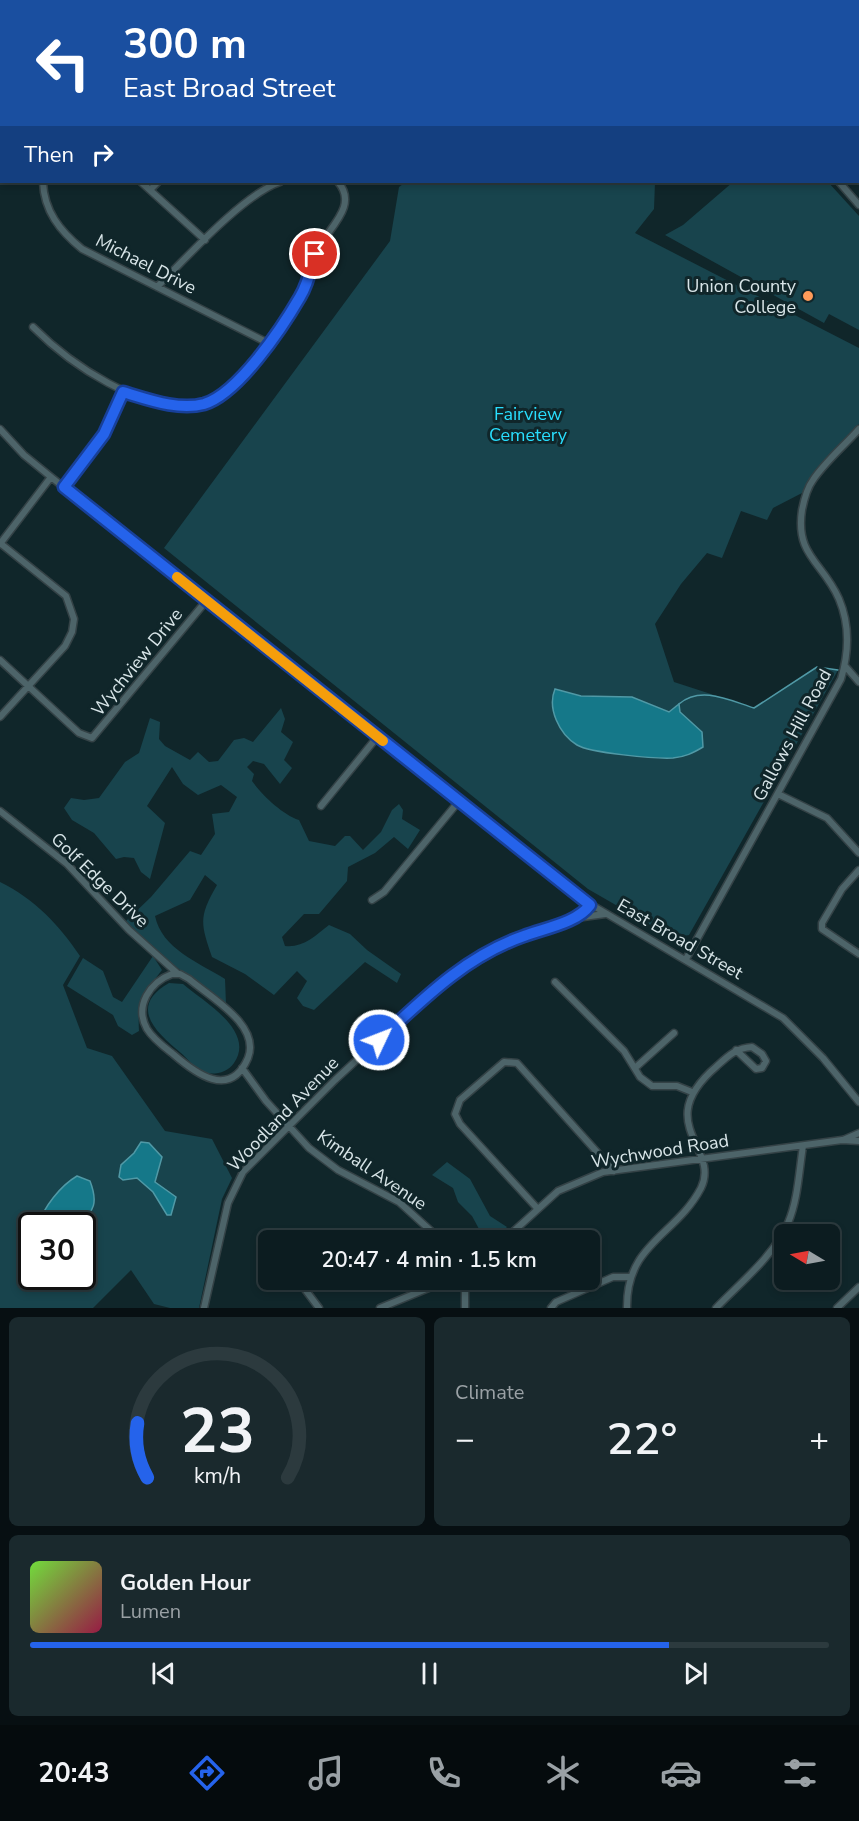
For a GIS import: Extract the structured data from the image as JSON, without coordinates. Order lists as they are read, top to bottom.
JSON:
{
  "streets": {
    "street": [
      "Michael Drive",
      "Wychview Drive",
      "Gallows Hill Road",
      "Golf Edge Drive",
      "East Broad Street",
      "Woodland Avenue",
      "Wychwood Road",
      "Kimball Avenue"
    ]
  },
  "crossings": [
    ["Wychview Drive", "East Broad Street"],
    ["Gallows Hill Road", "East Broad Street"],
    ["Golf Edge Drive", "Kimball Avenue"],
    ["East Broad Street", "Woodland Avenue"],
    ["Woodland Avenue", "Kimball Avenue"]
  ],
  "parks": ["Fairview Cemetery"],
  "places": ["Union County College"],
  "north": "left",
  "page": {
    "turn": ["300 m", "East Broad Street"],
    "then": "Then",
    "limit": "30",
    "trip": "20:47 · 4 min · 1.5 km",
    "tile": "Climate",
    "heat": ["−", "22°", "+"],
    "song": ["Golden Hour", "Lumen"],
    "tabs": "20:43",
    "gauge": ["23", "km/h"]
  }
}
